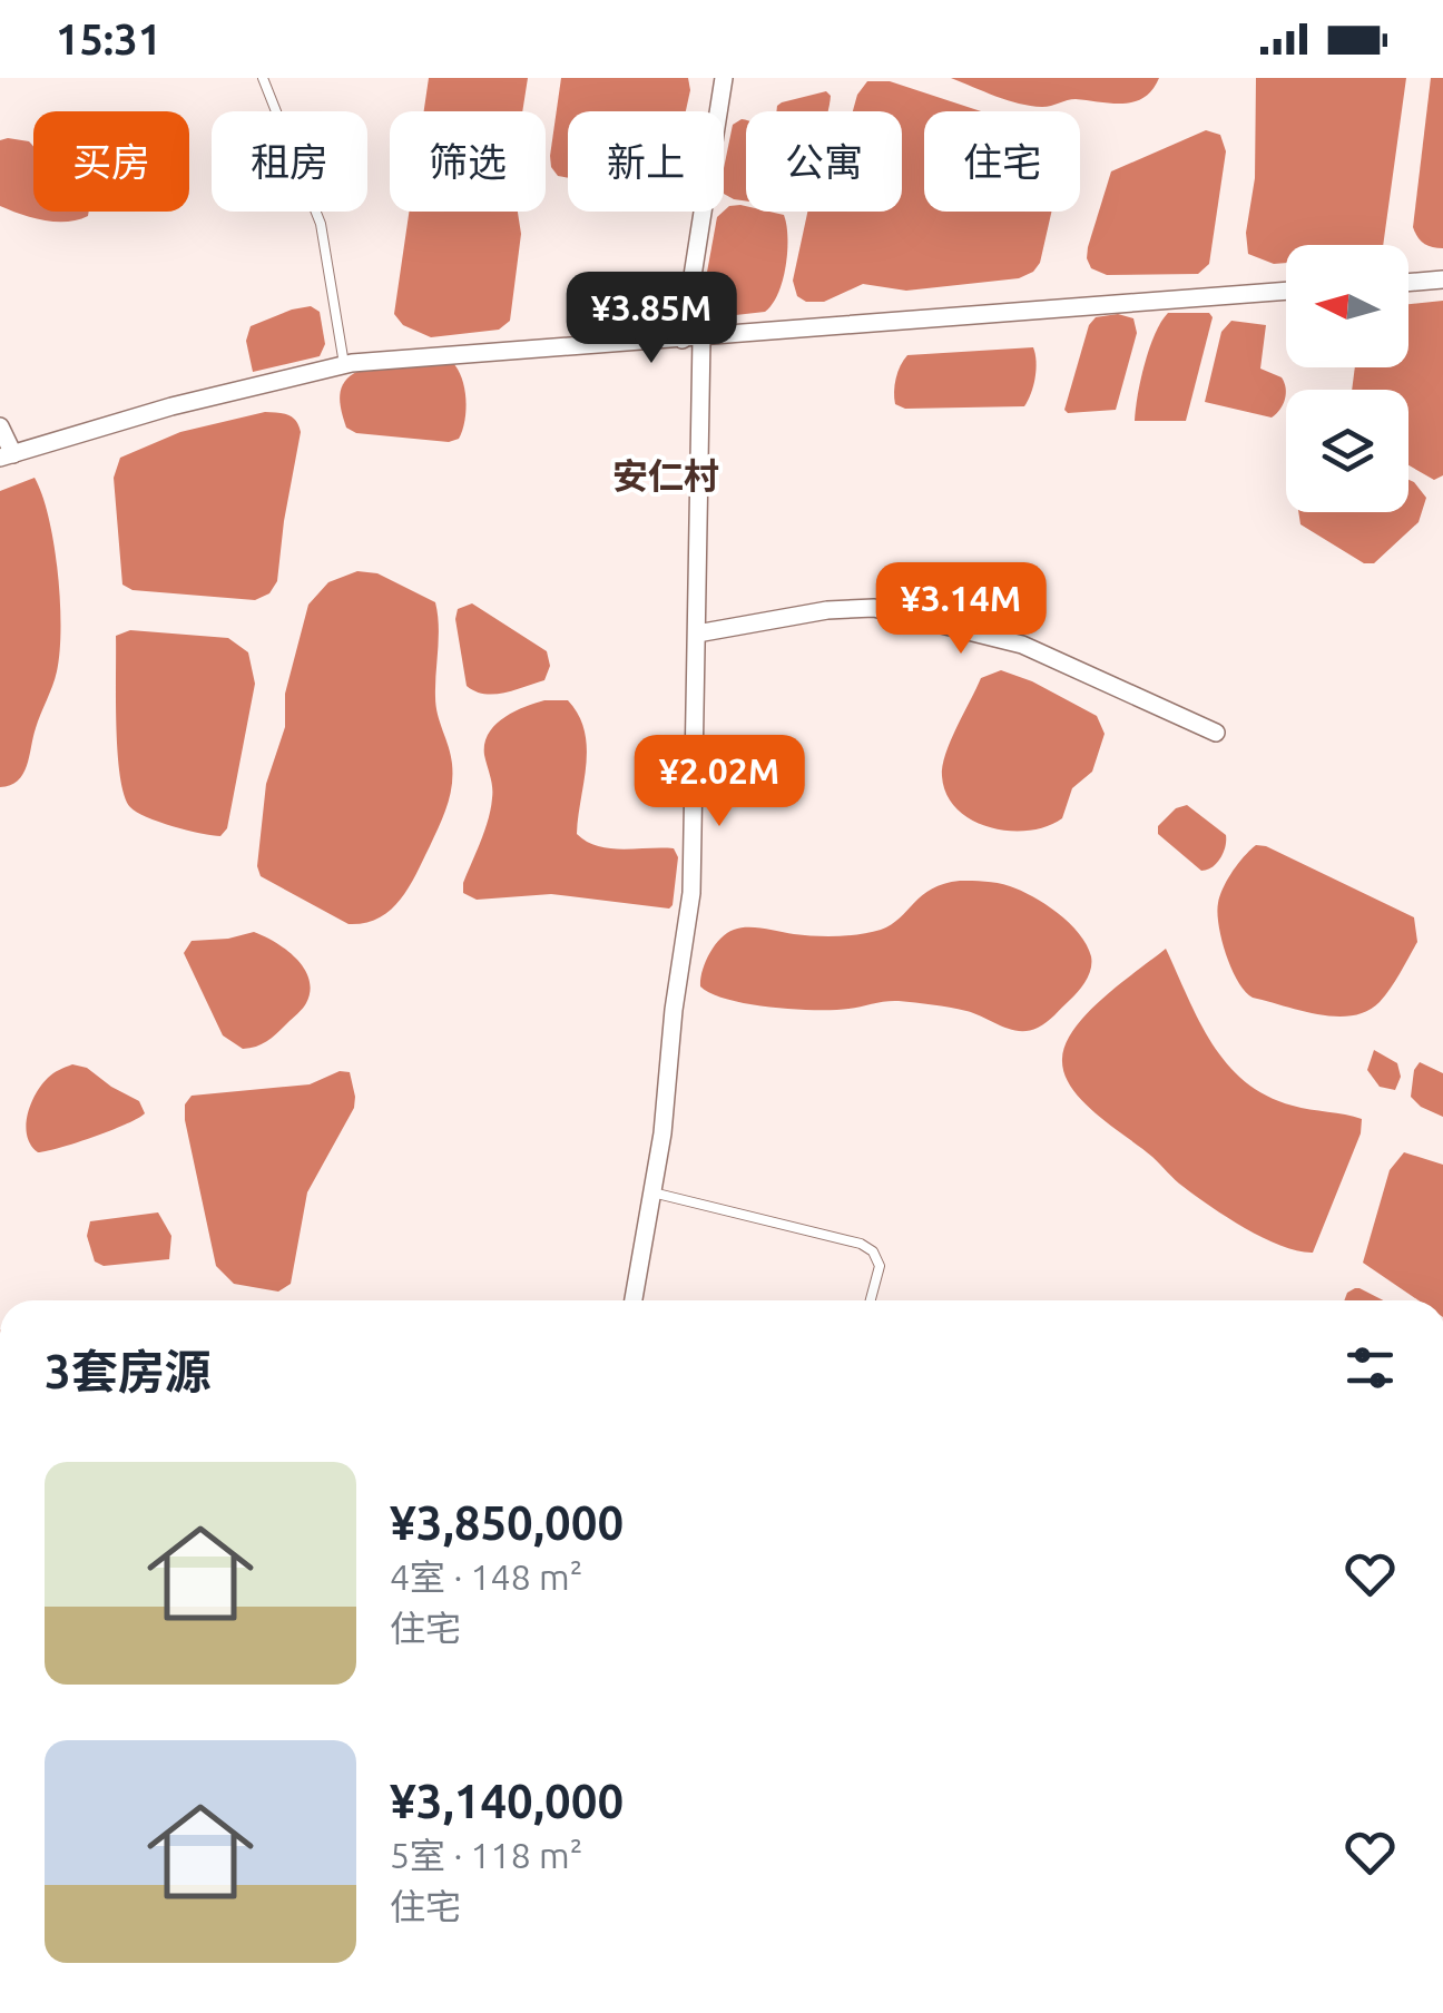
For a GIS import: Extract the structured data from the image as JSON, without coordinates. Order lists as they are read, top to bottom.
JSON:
{
  "districts": ["安仁村"],
  "north": "left",
  "page": {
    "status": "15:31",
    "chip": [
      "买房",
      "租房",
      "筛选",
      "新上",
      "公寓",
      "住宅"
    ],
    "price": ["¥3.85M", "¥3.14M", "¥2.02M"],
    "heading": "3套房源",
    "list": [
      {
        "name": "¥3,850,000",
        "note": "4室 · 148 m² · 住宅"
      },
      {
        "name": "¥3,140,000",
        "note": "5室 · 118 m² · 住宅"
      }
    ]
  }
}
